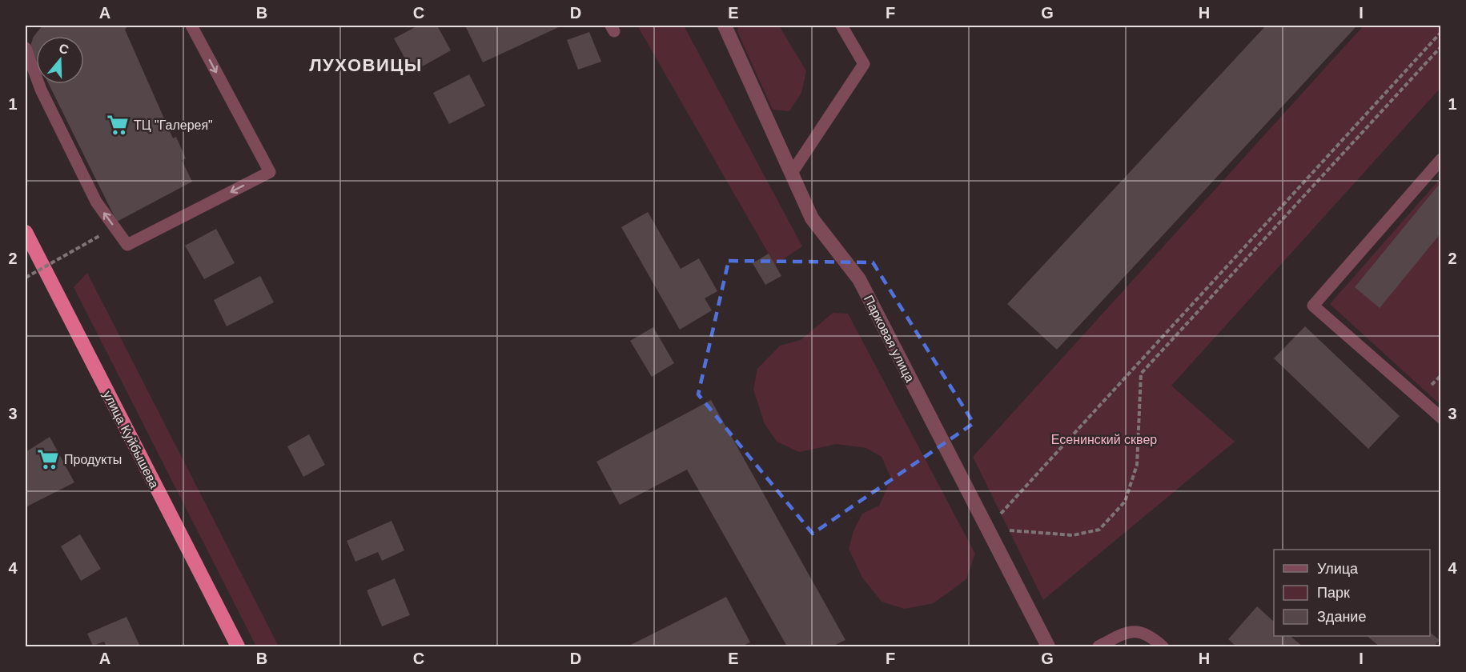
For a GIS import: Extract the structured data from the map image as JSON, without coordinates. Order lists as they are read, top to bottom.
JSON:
{
  "streets": {
    "highway": ["улица Куйбышева"],
    "street": ["Парковая улица"]
  },
  "districts": ["ЛУХОВИЦЫ"],
  "parks": ["Есенинский сквер"],
  "places": {
    "supermarket": ["ТЦ \"Галерея\"", "Продукты"]
  },
  "legend": ["Улица", "Парк", "Здание"],
  "north": "top",
  "grid": {
    "columns": [
      "A",
      "B",
      "C",
      "D",
      "E",
      "F",
      "G",
      "H",
      "I"
    ],
    "rows": [
      "1",
      "2",
      "3",
      "4"
    ]
  }
}
